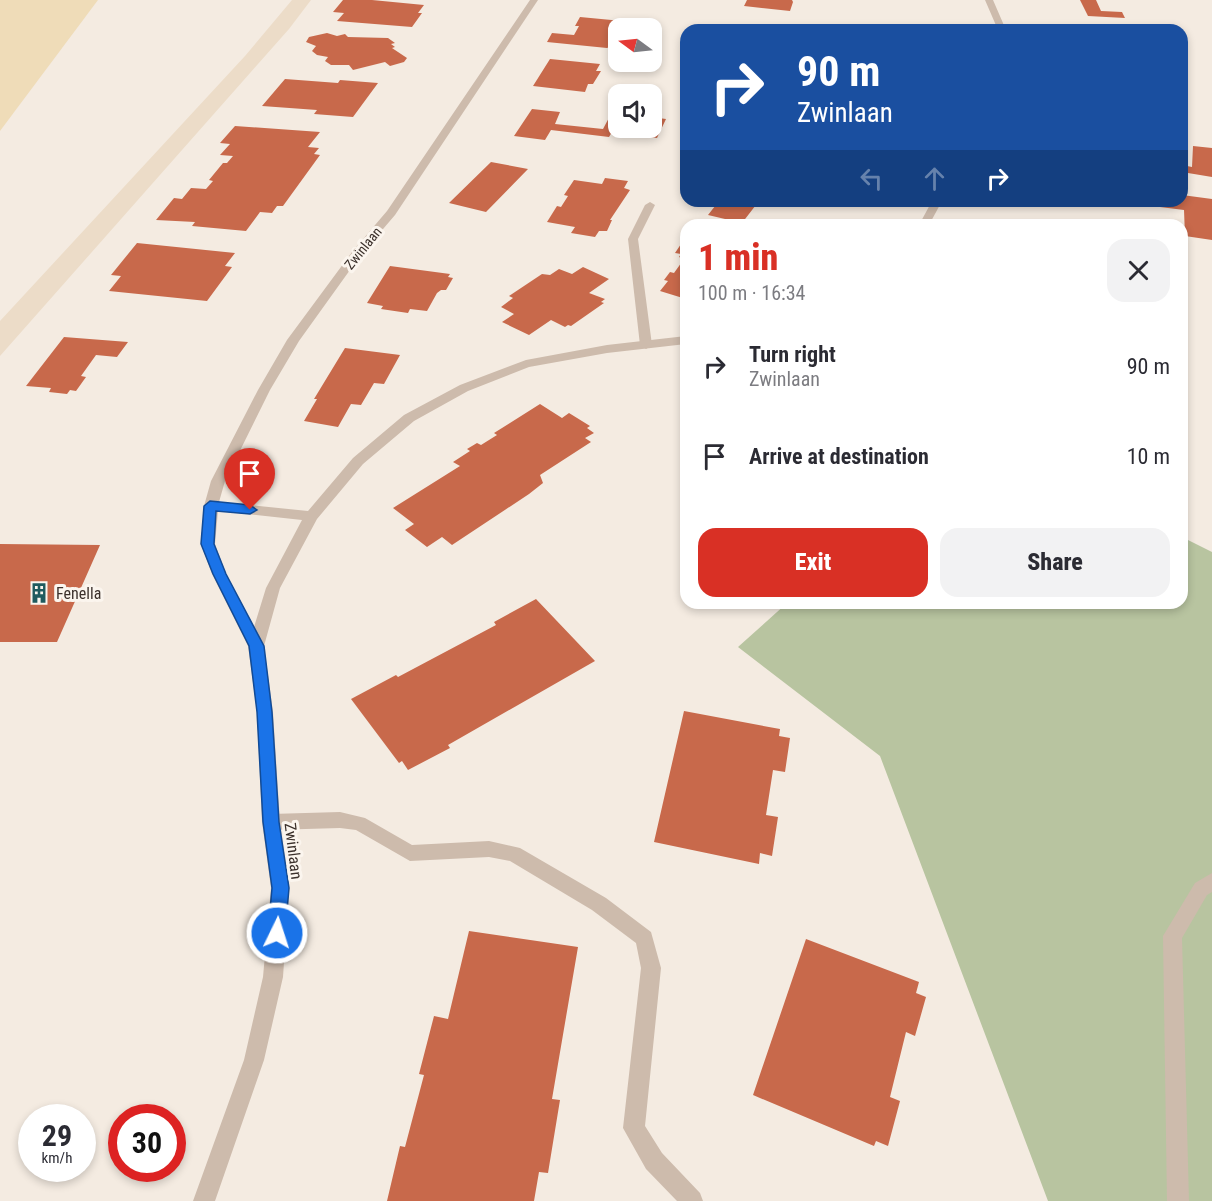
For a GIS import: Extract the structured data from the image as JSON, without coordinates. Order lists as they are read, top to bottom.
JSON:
{
  "streets": {
    "street": ["Zwinlaan"]
  },
  "places": {
    "building": ["Fenella"]
  },
  "north": "left",
  "page": {
    "turn": ["90 m", "Zwinlaan"],
    "heading": ["1 min", "100 m · 16:34"],
    "list": [
      {
        "name": "Turn right",
        "note": "Zwinlaan",
        "value": "90 m"
      },
      {
        "name": "Arrive at destination",
        "value": "10 m"
      }
    ],
    "buttons": ["Exit", "Share"],
    "speed": "29 km/h",
    "limit": "30"
  }
}
